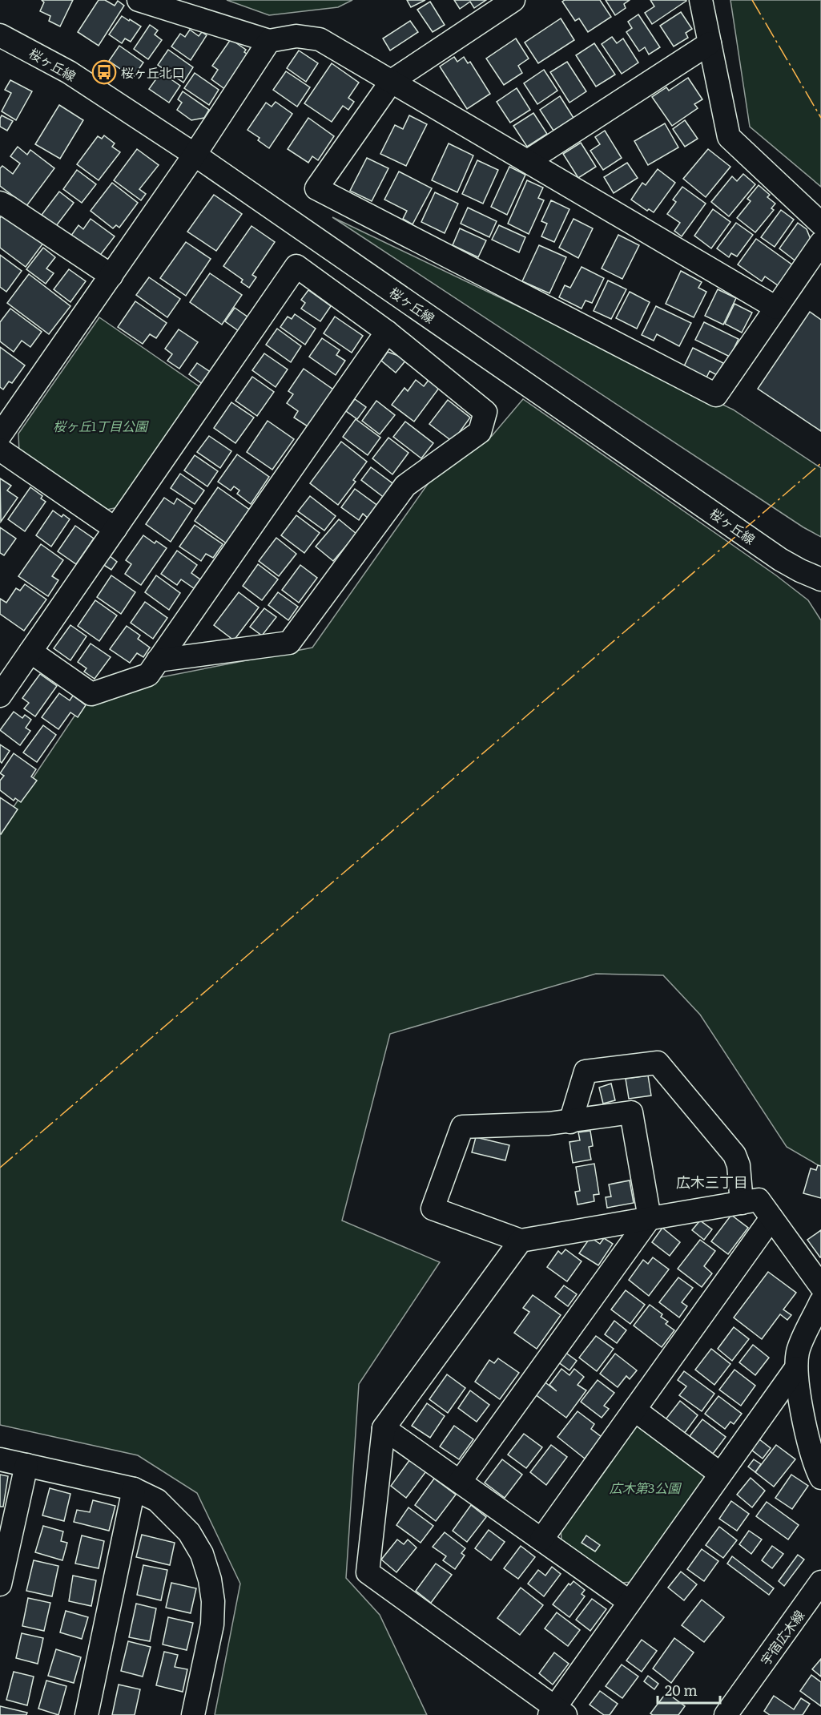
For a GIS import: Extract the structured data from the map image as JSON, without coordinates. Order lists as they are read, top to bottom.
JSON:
{
  "streets": {
    "street": ["桜ヶ丘線", "宇宿広木線"]
  },
  "districts": ["広木三丁目"],
  "parks": ["桜ヶ丘1丁目公園", "広木第3公園"],
  "places": {
    "bus stop": ["桜ヶ丘北口"]
  },
  "scale_bar": "20 m"
}
